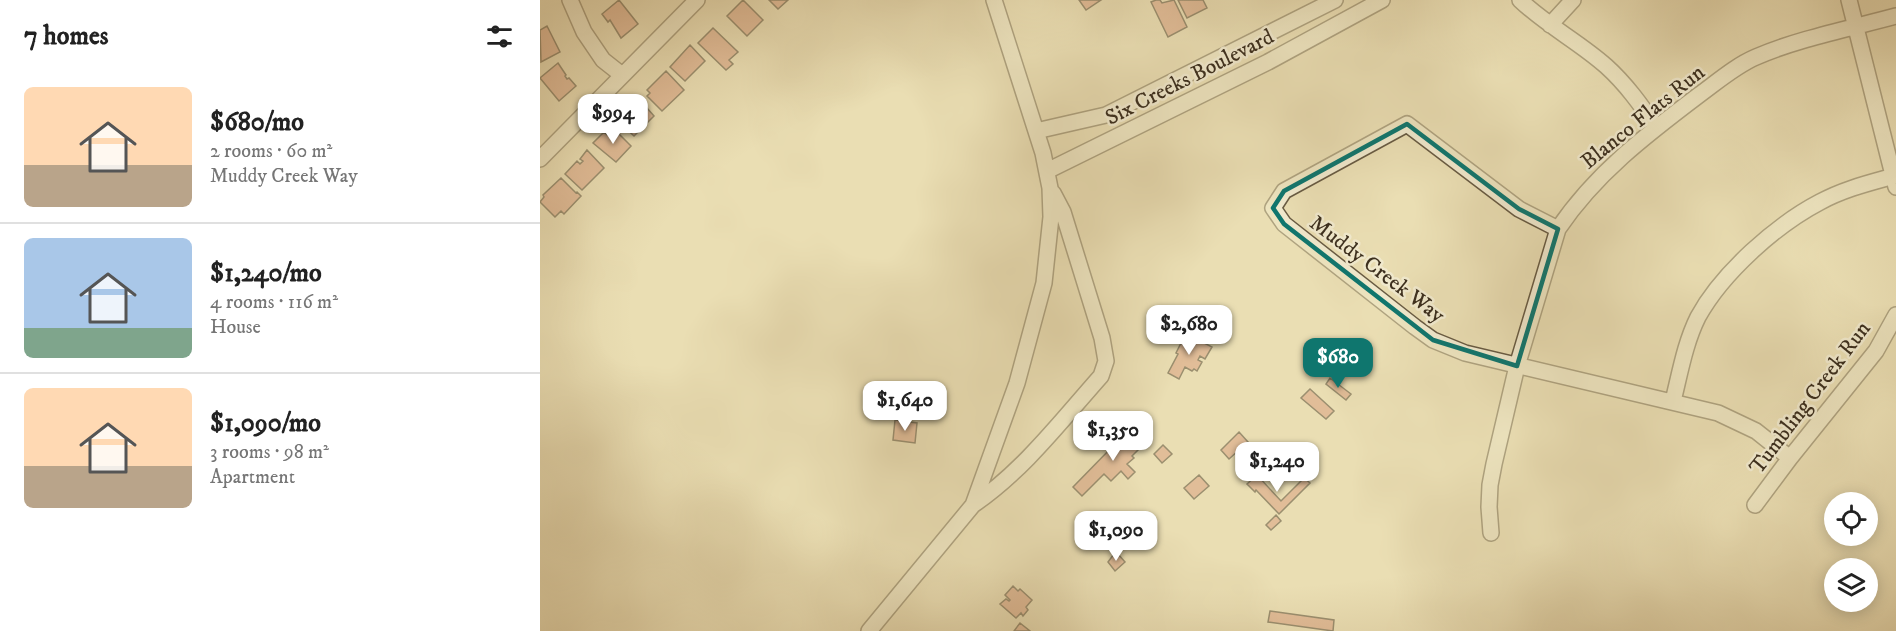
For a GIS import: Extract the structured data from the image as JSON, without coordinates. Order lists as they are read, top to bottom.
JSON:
{
  "streets": {
    "street": [
      "Six Creeks Boulevard",
      "Blanco Flats Run",
      "Muddy Creek Way",
      "Tumbling Creek Run"
    ]
  },
  "crossings": [
    ["Blanco Flats Run", "Muddy Creek Way"],
    ["Muddy Creek Way", "Tumbling Creek Run"]
  ],
  "page": {
    "heading": "7 homes",
    "list": [
      {
        "name": "$680/mo",
        "note": "2 rooms · 60 m² · Muddy Creek Way"
      },
      {
        "name": "$1,240/mo",
        "note": "4 rooms · 116 m² · House"
      },
      {
        "name": "$1,090/mo",
        "note": "3 rooms · 98 m² · Apartment"
      }
    ],
    "price": [
      "$994",
      "$2,680",
      "$680",
      "$1,640",
      "$1,350",
      "$1,240",
      "$1,090"
    ]
  }
}
